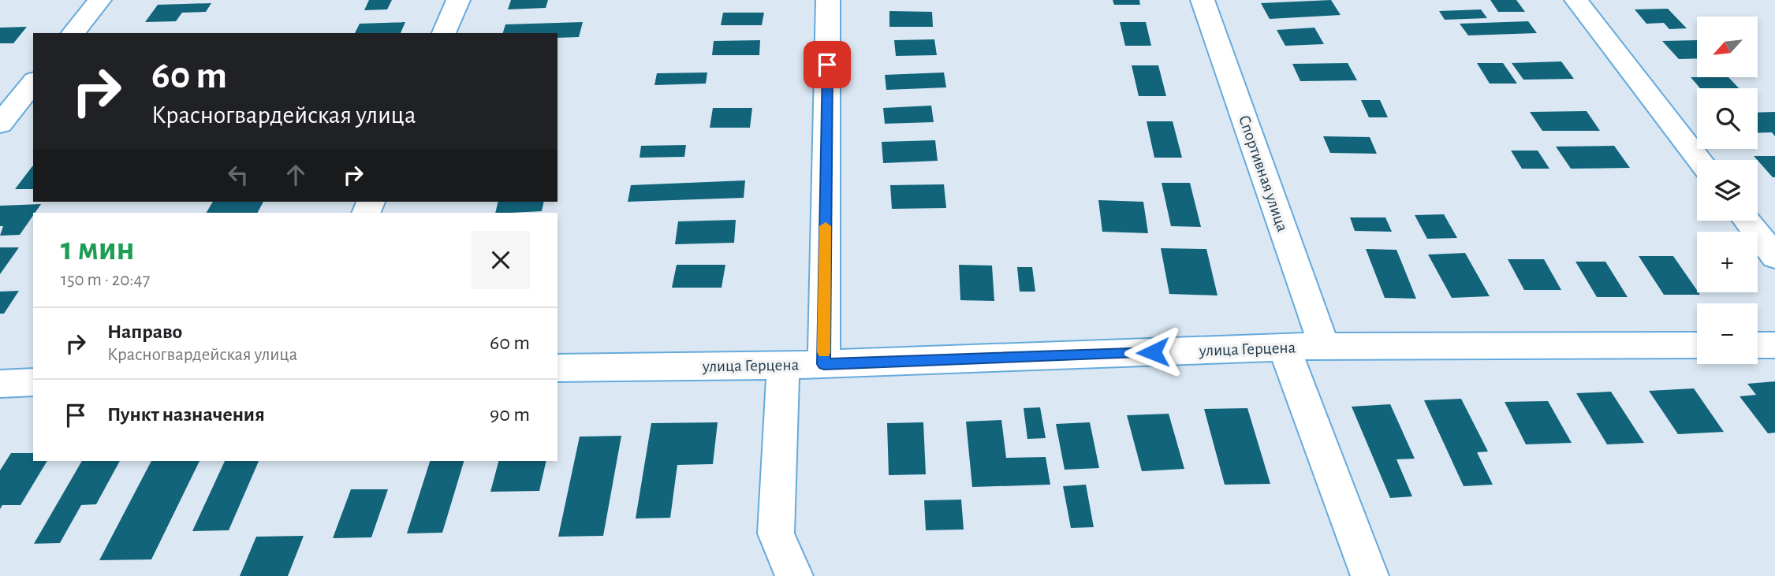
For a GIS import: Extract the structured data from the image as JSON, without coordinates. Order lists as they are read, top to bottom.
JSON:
{
  "streets": {
    "street": ["Спортивная улица", "улица Герцена"]
  },
  "crossings": [
    ["Спортивная улица", "улица Герцена"]
  ],
  "north": "bottom left",
  "page": {
    "map_buttons": ["+", "−"],
    "turn": ["60 m", "Красногвардейская улица"],
    "heading": ["1 мин", "150 m · 20:47"],
    "list": [
      {
        "name": "Направо",
        "note": "Красногвардейская улица",
        "value": "60 m"
      },
      {
        "name": "Пункт назначения",
        "value": "90 m"
      }
    ]
  }
}
